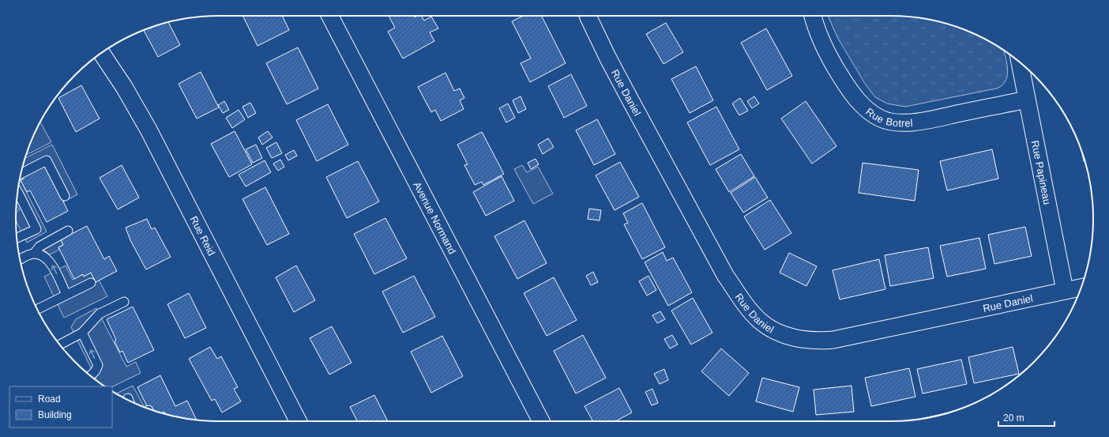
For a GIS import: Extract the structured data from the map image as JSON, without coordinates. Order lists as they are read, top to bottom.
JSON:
{
  "streets": {
    "street": [
      "Rue Daniel",
      "Rue Botrel",
      "Rue Papineau",
      "Avenue Normand",
      "Rue Reid"
    ]
  },
  "crossings": [
    ["Rue Daniel", "Rue Papineau"],
    ["Rue Botrel", "Rue Papineau"]
  ],
  "legend": ["Road", "Building"],
  "scale_bar": "20 m"
}
